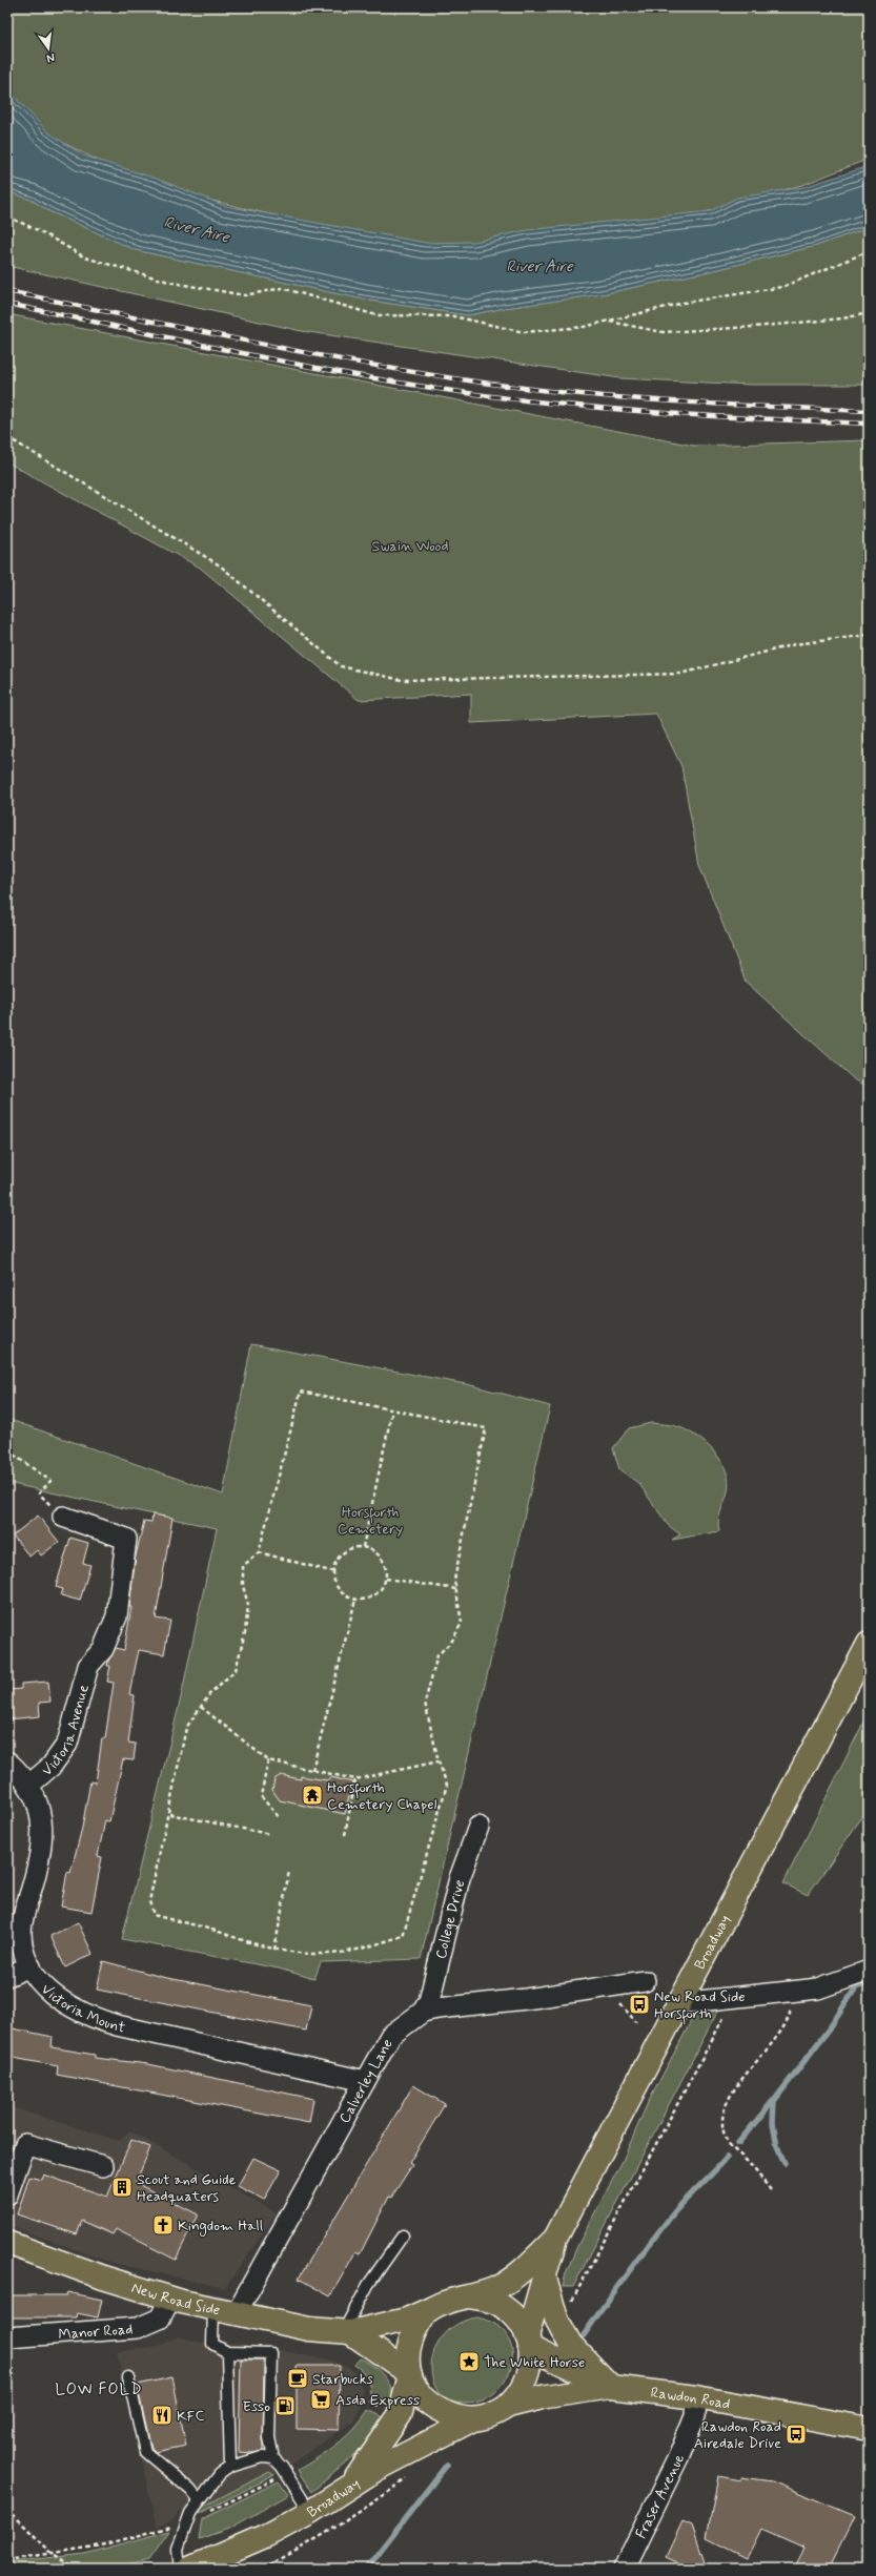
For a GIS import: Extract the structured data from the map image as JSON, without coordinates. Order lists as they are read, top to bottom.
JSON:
{
  "streets": {
    "main road": ["Broadway", "New Road Side", "Rawdon Road"],
    "street": [
      "Victoria Avenue",
      "College Drive",
      "Victoria Mount",
      "Calverley Lane",
      "Manor Road",
      "Fraser Avenue"
    ]
  },
  "crossings": [
    ["Victoria Avenue", "Victoria Mount"],
    ["College Drive", "Calverley Lane"],
    ["Broadway", "New Road Side"],
    ["Broadway", "Rawdon Road"],
    ["Victoria Mount", "Calverley Lane"],
    ["Calverley Lane", "New Road Side"],
    ["New Road Side", "Manor Road"],
    ["New Road Side", "Rawdon Road"],
    ["Rawdon Road", "Fraser Avenue"]
  ],
  "districts": ["LOW FOLD"],
  "water": ["River Aire"],
  "parks": ["Swain Wood", "Horsforth Cemetery"],
  "places": {
    "temple": ["Horsforth Cemetery Chapel"],
    "bus stop": ["New Road Side Horsforth", "Rawdon Road Airedale Drive"],
    "building": ["Scout and Guide Headquaters"],
    "church": ["Kingdom Hall"],
    "place": ["The White Horse"],
    "cafe": ["Starbucks"],
    "supermarket": ["Asda Express"],
    "fuel station": ["Esso"],
    "restaurant": ["KFC"]
  },
  "north": "bottom"
}
